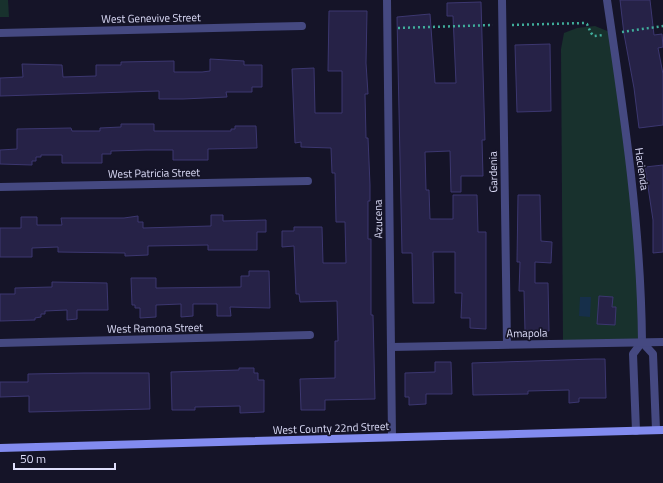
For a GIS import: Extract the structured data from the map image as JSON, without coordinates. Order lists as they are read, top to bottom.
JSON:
{
  "streets": {
    "street": [
      "West Genevive Street",
      "Hacienda",
      "Gardenia",
      "West Patricia Street",
      "Azucena",
      "West Ramona Street",
      "Amapola",
      "West County 22nd Street"
    ]
  },
  "crossings": [
    ["Hacienda", "Amapola"],
    ["Hacienda", "West County 22nd Street"],
    ["Gardenia", "Amapola"],
    ["Azucena", "Amapola"],
    ["Azucena", "West County 22nd Street"]
  ],
  "scale_bar": "50 m"
}
